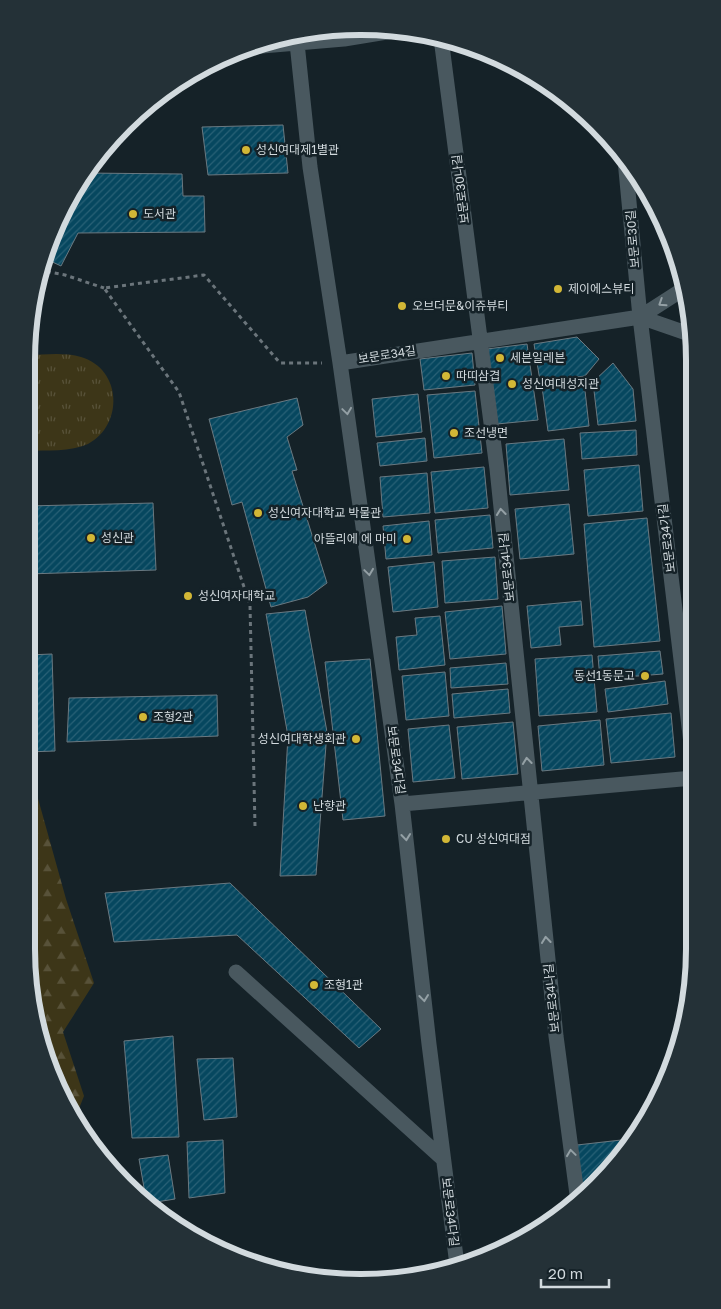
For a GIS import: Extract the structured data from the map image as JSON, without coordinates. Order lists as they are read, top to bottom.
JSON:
{
  "streets": {
    "street": [
      "보문로30나길",
      "보문로30길",
      "보문로34길",
      "보문로34가길",
      "보문로34나길",
      "보문로34다길"
    ]
  },
  "crossings": [
    ["보문로30나길", "보문로34길"],
    ["보문로30나길", "보문로34나길"],
    ["보문로30길", "보문로34길"],
    ["보문로30길", "보문로34가길"],
    ["보문로34길", "보문로34가길"],
    ["보문로34길", "보문로34나길"],
    ["보문로34길", "보문로34다길"]
  ],
  "one_way": ["보문로34나길", "보문로34다길"],
  "places": [
    "성신여대제1별관",
    "도서관",
    "제이에스뷰티",
    "오브더문&이쥬뷰티",
    "세븐일레븐",
    "따띠삼겹",
    "성신여대성지관",
    "조선냉면",
    "성신여자대학교 박물관",
    "성신관",
    "아뜰리에 에 마미",
    "성신여자대학교",
    "동선1동문고",
    "조형2관",
    "성신여대학생회관",
    "난향관",
    "CU 성신여대점",
    "조형1관"
  ],
  "scale_bar": "20 m"
}
